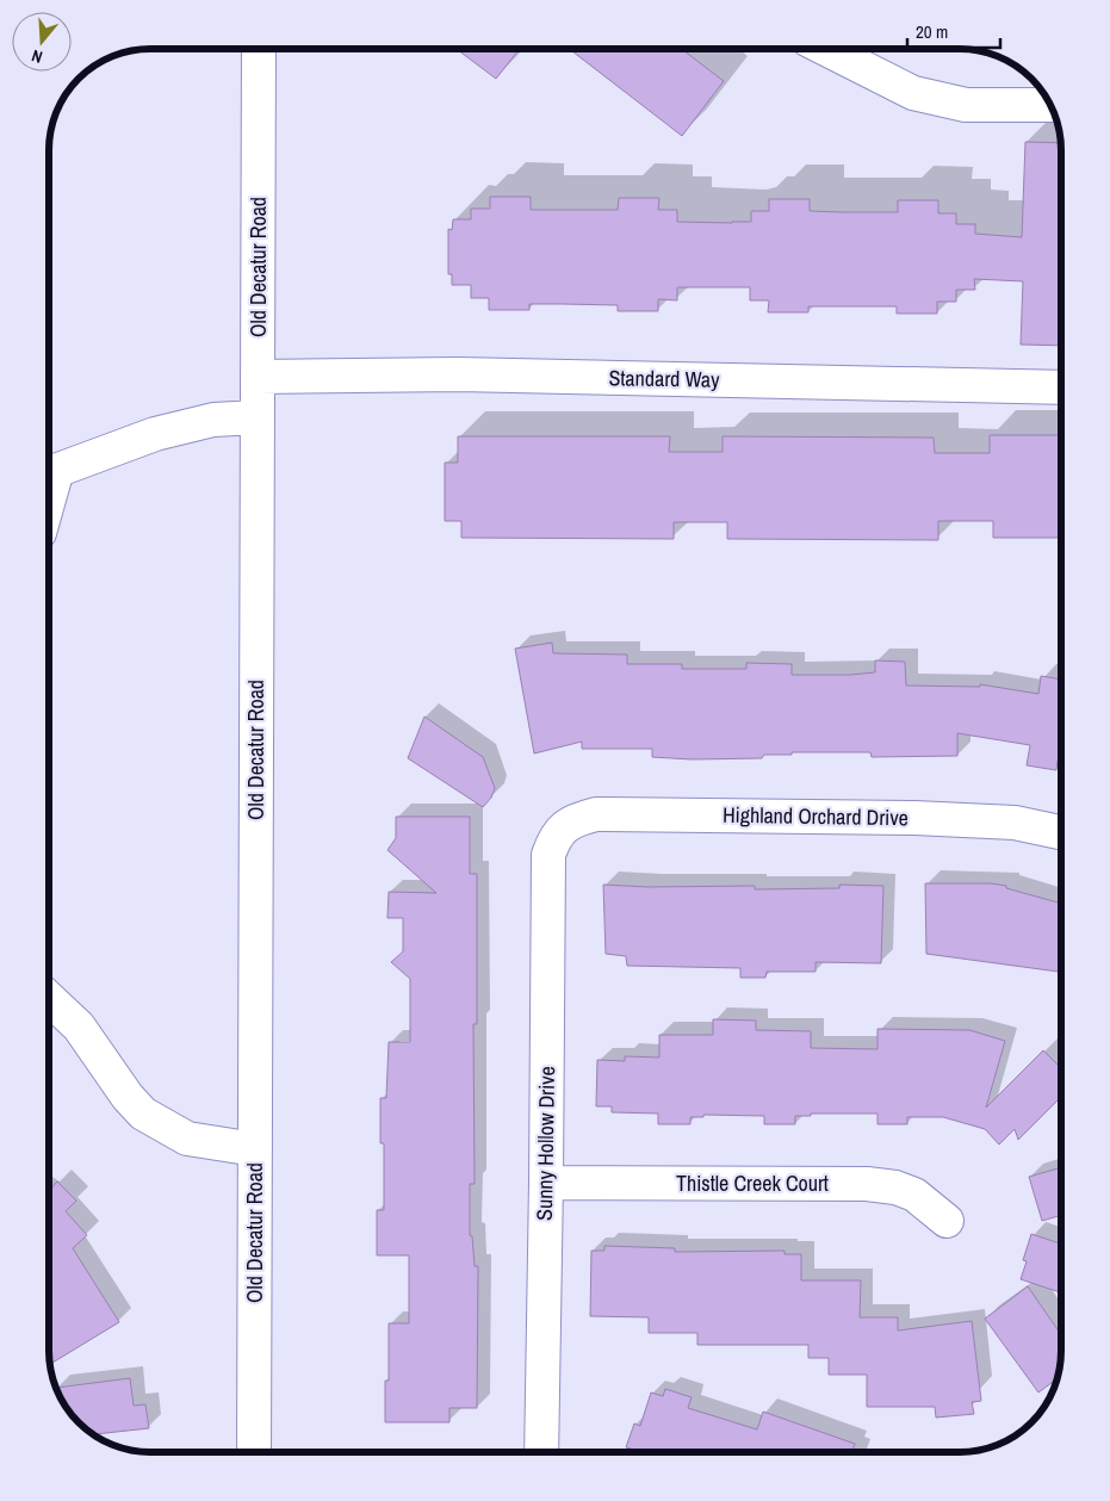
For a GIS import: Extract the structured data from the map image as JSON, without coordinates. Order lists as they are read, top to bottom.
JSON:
{
  "streets": {
    "street": [
      "Old Decatur Road",
      "Standard Way",
      "Highland Orchard Drive",
      "Sunny Hollow Drive",
      "Thistle Creek Court"
    ]
  },
  "crossings": [
    ["Old Decatur Road", "Standard Way"],
    ["Highland Orchard Drive", "Sunny Hollow Drive"],
    ["Sunny Hollow Drive", "Thistle Creek Court"]
  ],
  "scale_bar": "20 m",
  "north": "bottom"
}
